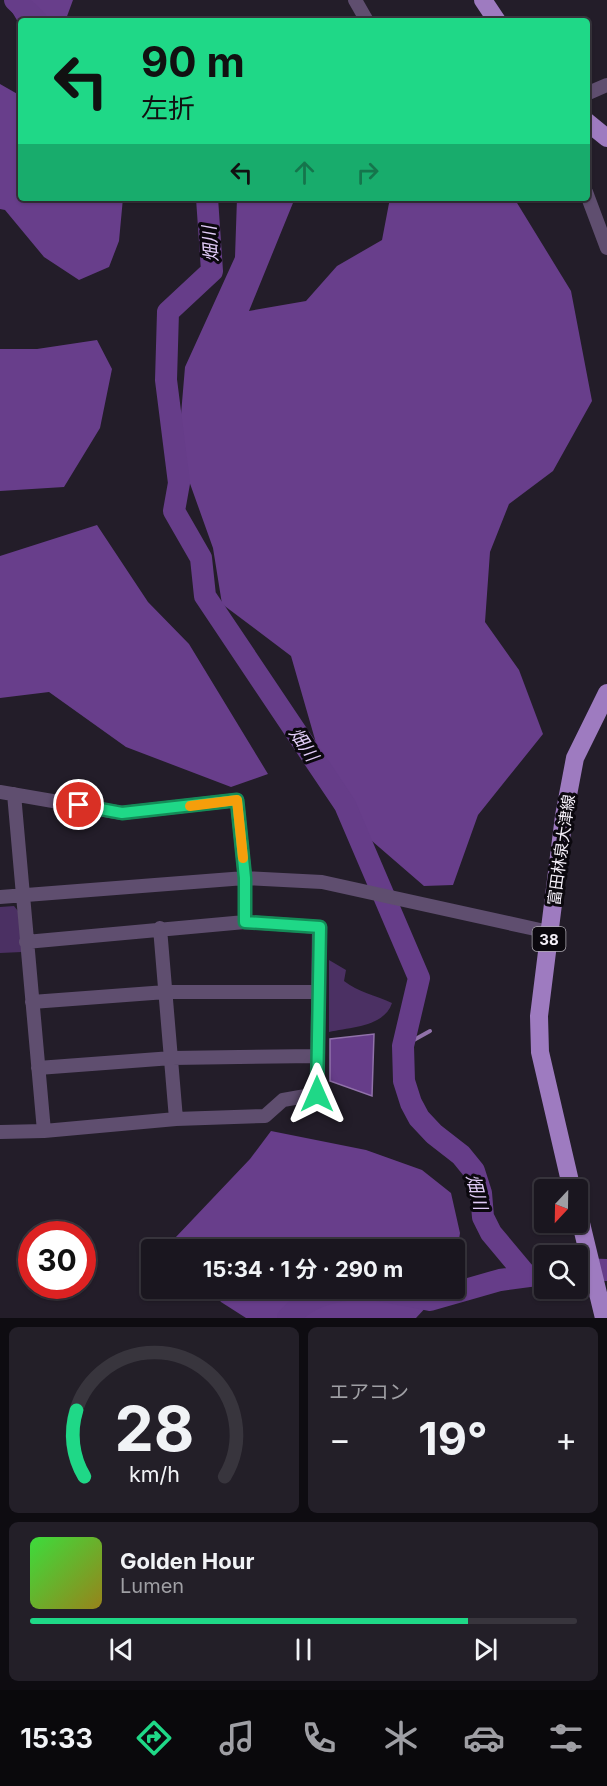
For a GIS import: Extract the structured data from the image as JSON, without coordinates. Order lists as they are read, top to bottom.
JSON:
{
  "streets": {
    "main road": ["富田林泉大津線", "38"]
  },
  "water": ["畑川"],
  "north": "bottom",
  "page": {
    "turn": ["90 m", "左折"],
    "limit": "30",
    "trip": "15:34 · 1 分 · 290 m",
    "tile": "エアコン",
    "heat": ["−", "19°", "+"],
    "song": ["Golden Hour", "Lumen"],
    "tabs": "15:33",
    "gauge": ["28", "km/h"]
  }
}
